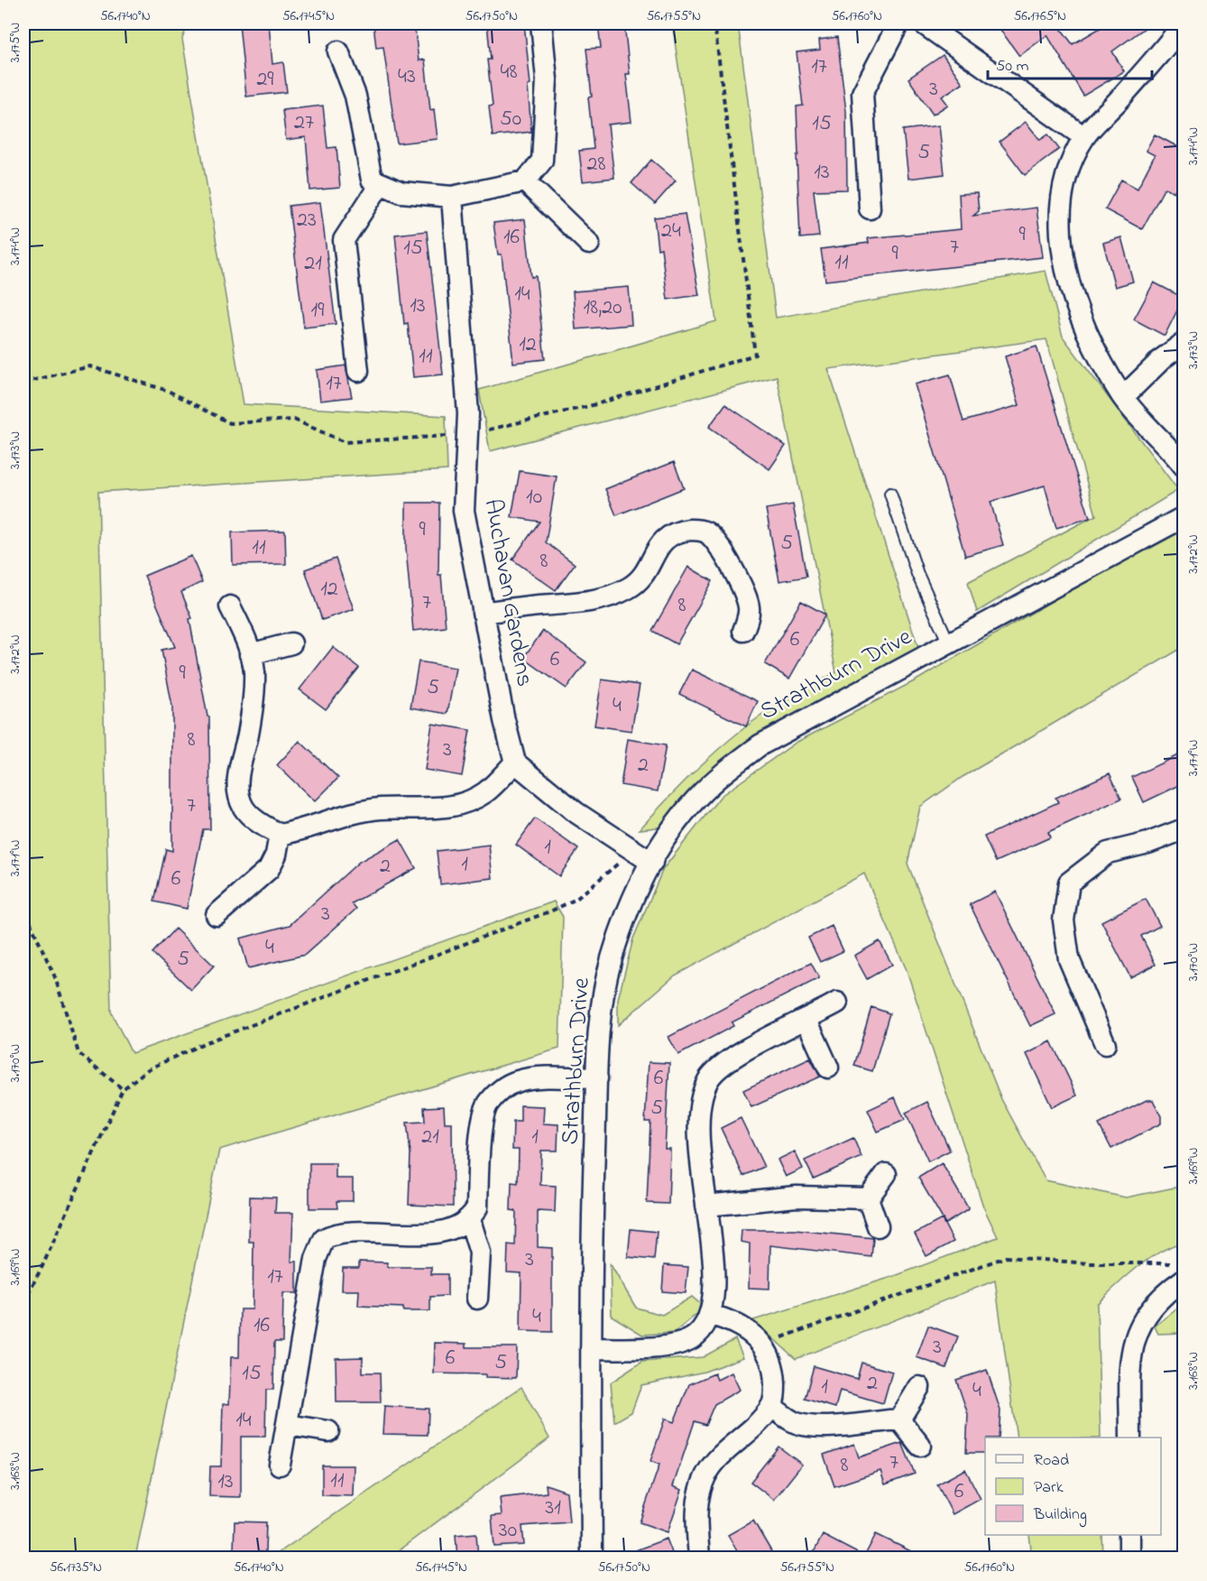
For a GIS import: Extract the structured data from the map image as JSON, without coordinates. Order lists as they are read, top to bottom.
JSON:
{
  "streets": {
    "street": ["Auchavan Gardens", "Strathburn Drive"]
  },
  "house_numbers": [
    "17",
    "48",
    "43",
    "29",
    "3",
    "50",
    "27",
    "15",
    "5",
    "28",
    "13",
    "23",
    "24",
    "9",
    "16",
    "7",
    "15",
    "9",
    "11",
    "21",
    "14",
    "13",
    "18,20",
    "19",
    "12",
    "11",
    "17",
    "10",
    "9",
    "5",
    "11",
    "8",
    "12",
    "7",
    "8",
    "6",
    "6",
    "9",
    "5",
    "4",
    "8",
    "3",
    "2",
    "7",
    "1",
    "1",
    "2",
    "6",
    "3",
    "4",
    "5",
    "6",
    "5",
    "21",
    "1",
    "3",
    "17",
    "4",
    "16",
    "3",
    "6",
    "5",
    "15",
    "2",
    "1",
    "4",
    "14",
    "7",
    "8",
    "11",
    "13",
    "6",
    "31",
    "30"
  ],
  "legend": ["Road", "Park", "Building"],
  "scale_bar": "50 m",
  "coordinates": [
    "56.1740°N",
    "56.1745°N",
    "56.1750°N",
    "56.1755°N",
    "56.1760°N",
    "56.1765°N",
    "3.175°W",
    "3.174°W",
    "3.173°W",
    "3.172°W",
    "3.171°W",
    "3.170°W",
    "3.169°W",
    "3.168°W",
    "56.1735°N"
  ]
}
